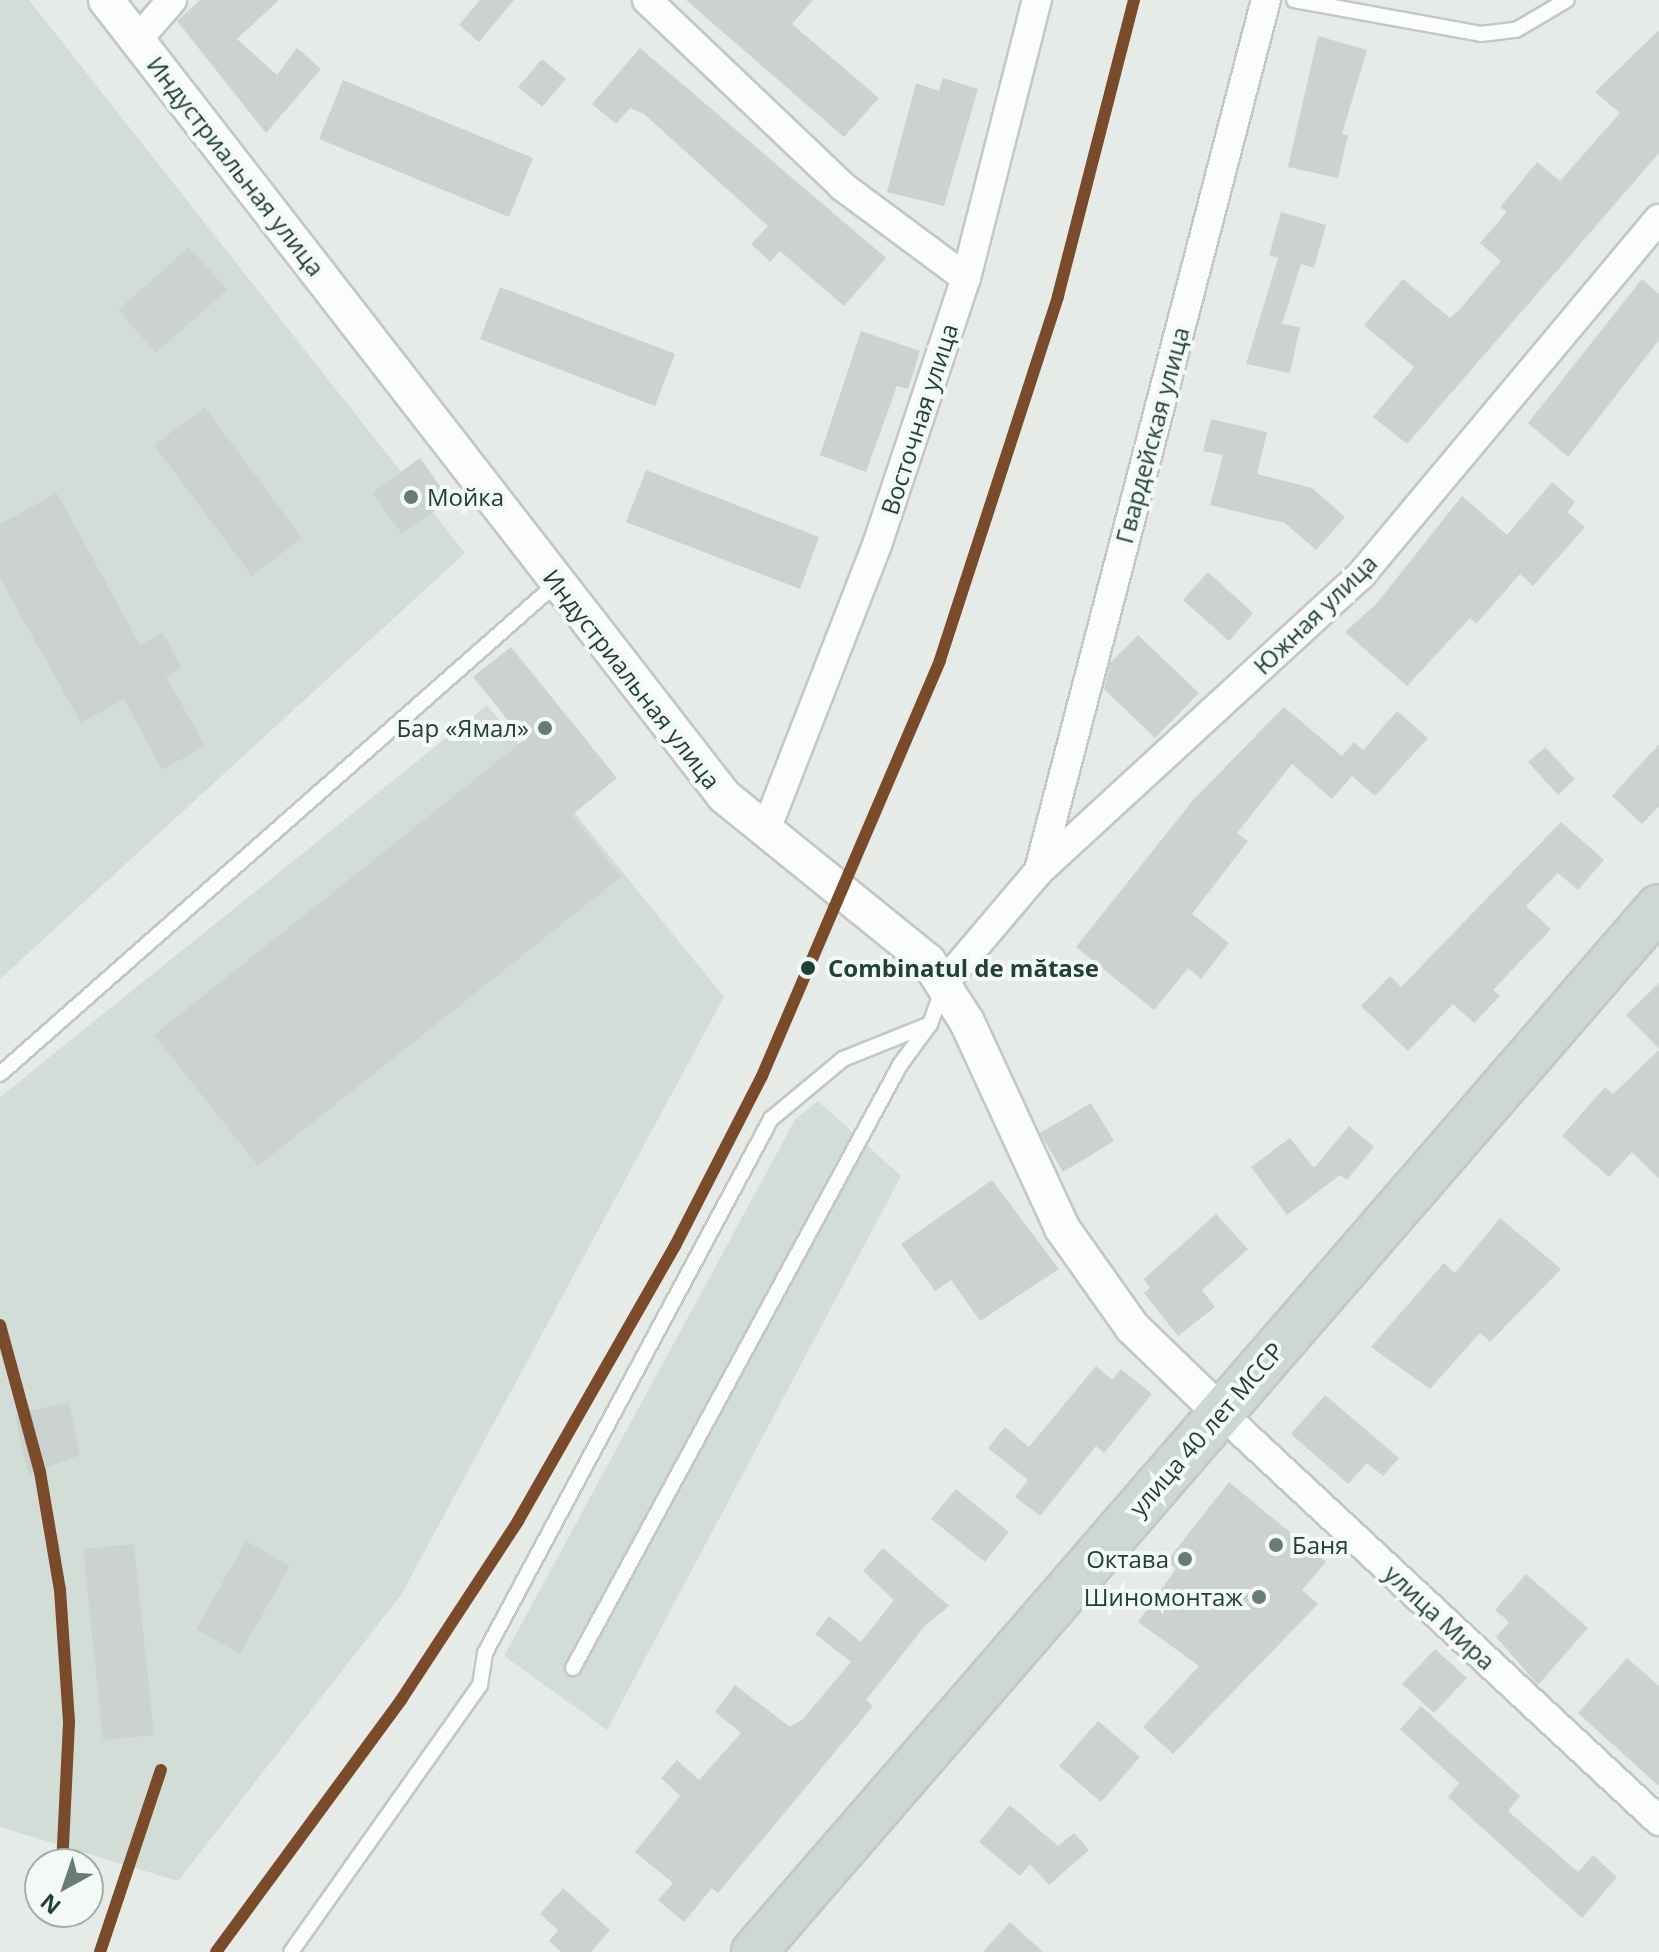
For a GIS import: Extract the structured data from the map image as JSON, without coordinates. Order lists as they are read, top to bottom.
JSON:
{
  "streets": {
    "main road": ["улица 40 лет МССР"],
    "street": [
      "Индустриальная улица",
      "Восточная улица",
      "Гвардейская улица",
      "Южная улица",
      "улица Мира"
    ]
  },
  "crossings": [
    ["Индустриальная улица", "Восточная улица"],
    ["Индустриальная улица", "Южная улица"],
    ["Индустриальная улица", "улица 40 лет МССР"],
    ["Индустриальная улица", "улица Мира"],
    ["Гвардейская улица", "Южная улица"],
    ["улица 40 лет МССР", "улица Мира"]
  ],
  "places": [
    "Мойка",
    "Бар «Ямал»",
    "Combinatul de mătase",
    "Баня",
    "Октава",
    "Шиномонтаж"
  ],
  "north": "bottom left"
}
